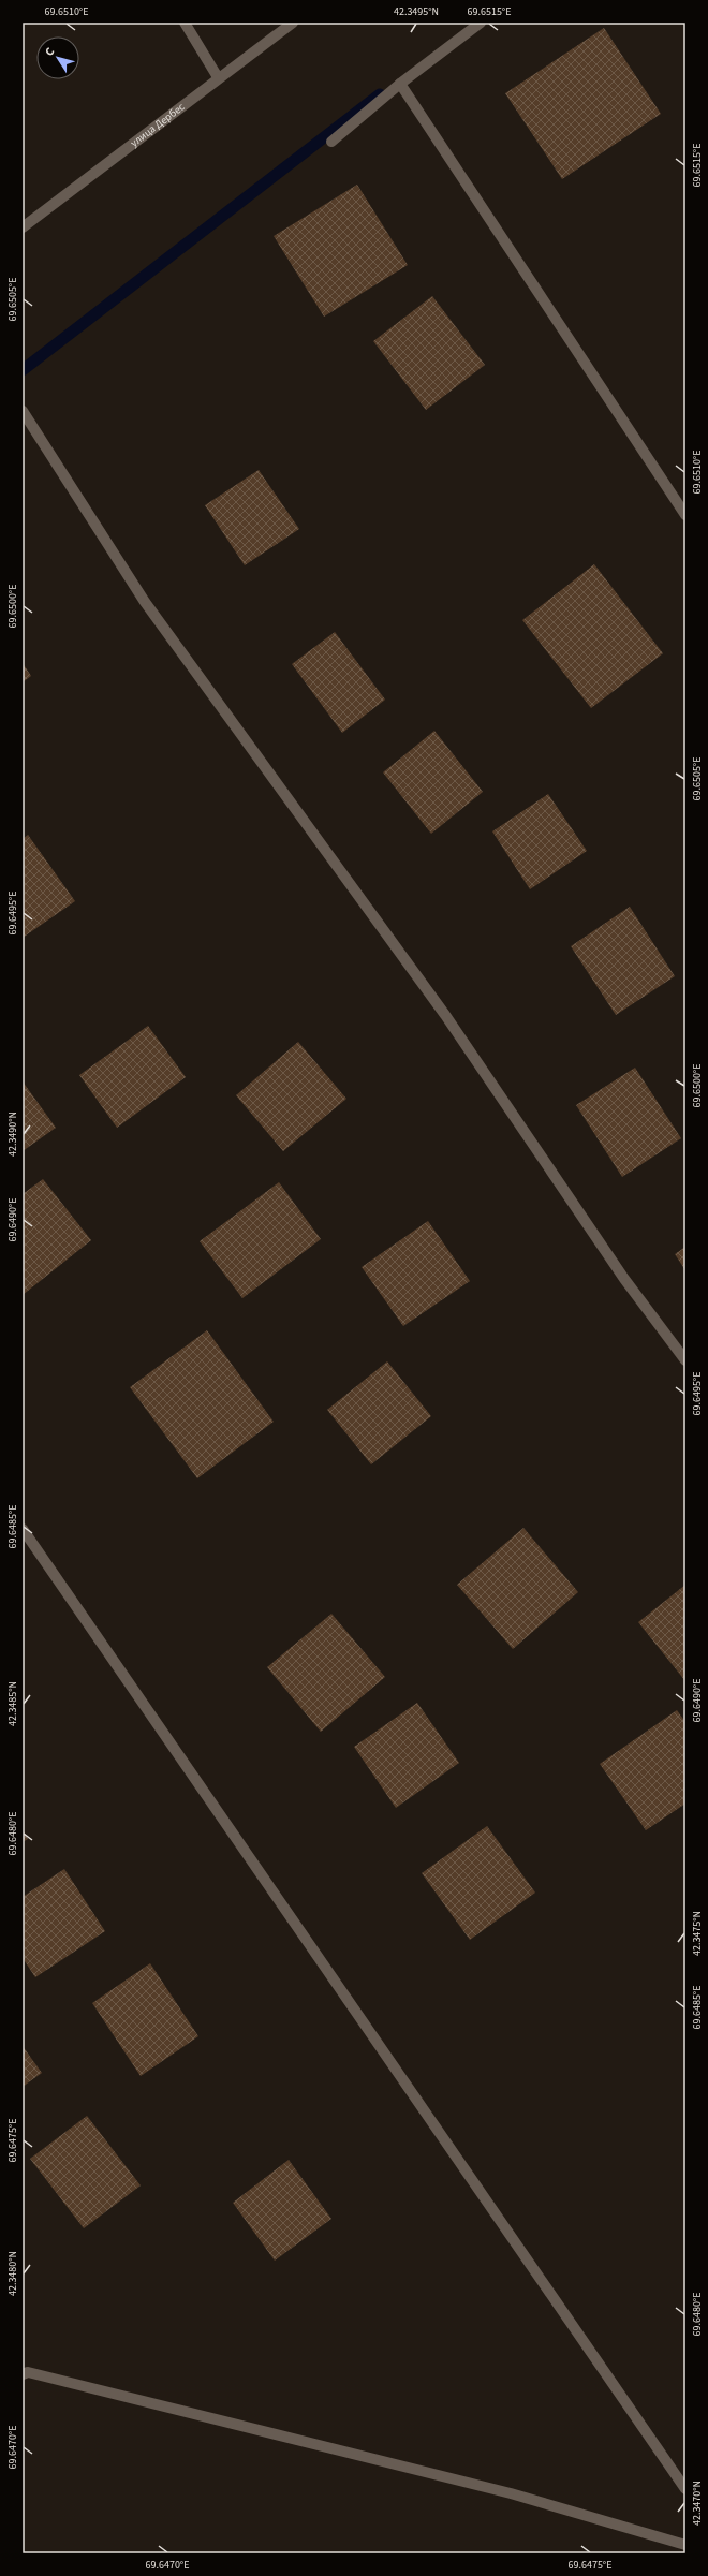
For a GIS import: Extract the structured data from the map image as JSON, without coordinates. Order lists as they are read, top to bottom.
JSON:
{
  "streets": {
    "street": ["улица Дербес"]
  },
  "north": "top left",
  "coordinates": [
    "69.6510°E",
    "42.3495°N",
    "69.6515°E",
    "69.6505°E",
    "69.6500°E",
    "69.6495°E",
    "42.3490°N",
    "69.6490°E",
    "69.6485°E",
    "42.3485°N",
    "69.6480°E",
    "42.3475°N",
    "69.6475°E",
    "42.3480°N",
    "69.6470°E",
    "42.3470°N"
  ]
}
